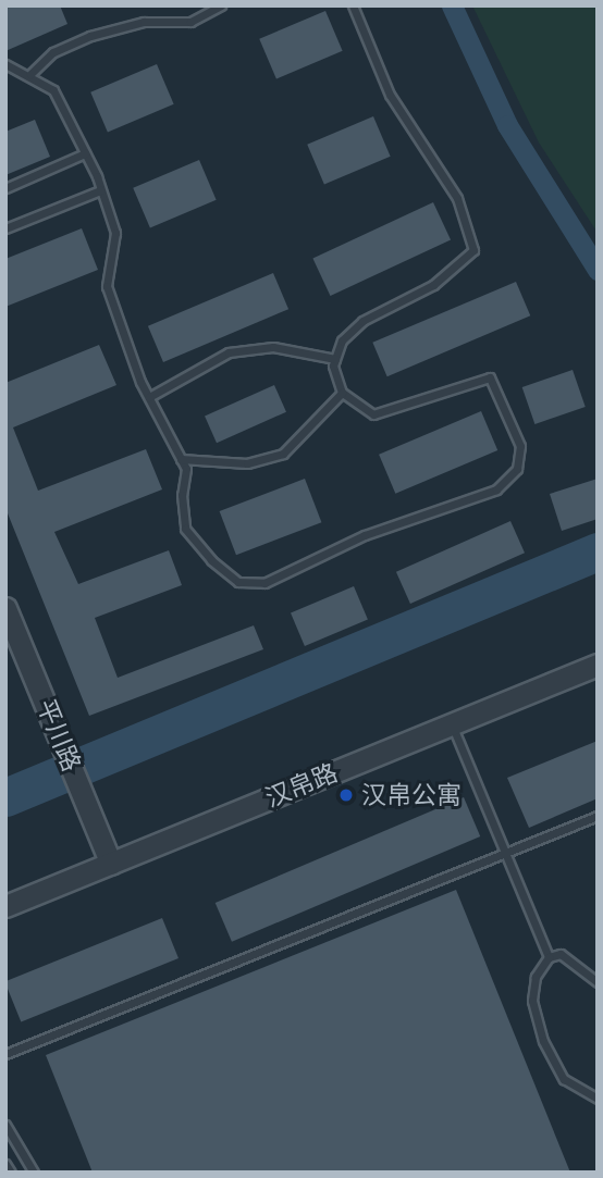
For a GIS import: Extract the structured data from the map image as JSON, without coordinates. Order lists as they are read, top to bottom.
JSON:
{
  "streets": {
    "street": ["平川路", "汉帛路"]
  },
  "crossings": [
    ["平川路", "汉帛路"]
  ],
  "places": ["汉帛公寓"]
}
